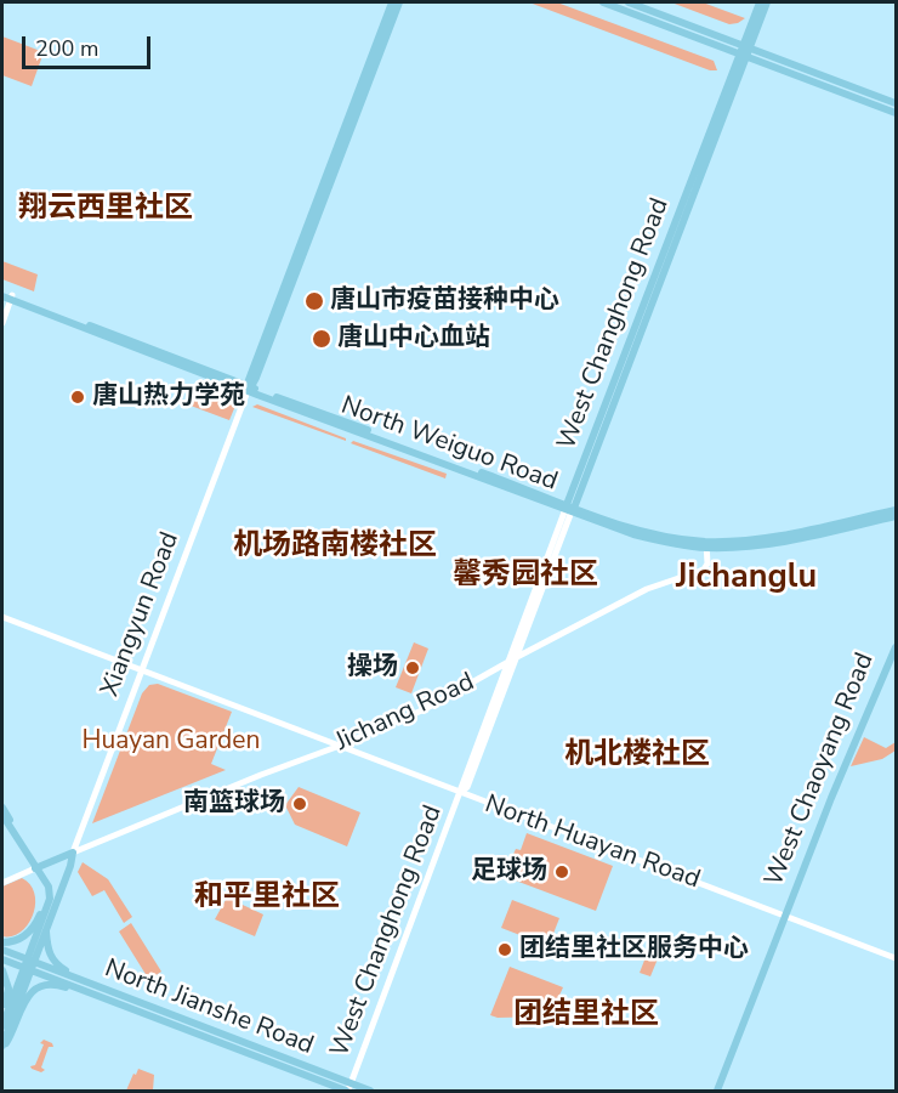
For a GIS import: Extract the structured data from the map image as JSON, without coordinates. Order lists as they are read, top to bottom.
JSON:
{
  "streets": {
    "main road": [
      "West Changhong Road",
      "North Weiguo Road",
      "Xiangyun Road",
      "West Chaoyang Road",
      "North Jianshe Road"
    ],
    "street": ["Jichang Road", "North Huayan Road"]
  },
  "crossings": [
    ["West Changhong Road", "North Weiguo Road"],
    ["West Changhong Road", "Jichang Road"],
    ["West Changhong Road", "North Huayan Road"],
    ["West Changhong Road", "North Jianshe Road"],
    ["North Weiguo Road", "Xiangyun Road"],
    ["North Weiguo Road", "Jichang Road"],
    ["Xiangyun Road", "Jichang Road"],
    ["Xiangyun Road", "North Huayan Road"],
    ["Jichang Road", "North Huayan Road"],
    ["West Chaoyang Road", "North Huayan Road"]
  ],
  "districts": [
    "翔云西里社区",
    "机场路南楼社区",
    "馨秀园社区",
    "Jichanglu",
    "机北楼社区",
    "和平里社区",
    "团结里社区"
  ],
  "parks": ["Huayan Garden"],
  "places": [
    "唐山市疫苗接种中心",
    "唐山中心血站",
    "唐山热力学苑",
    "操场",
    "南篮球场",
    "足球场",
    "团结里社区服务中心"
  ],
  "scale_bar": "200 m"
}
